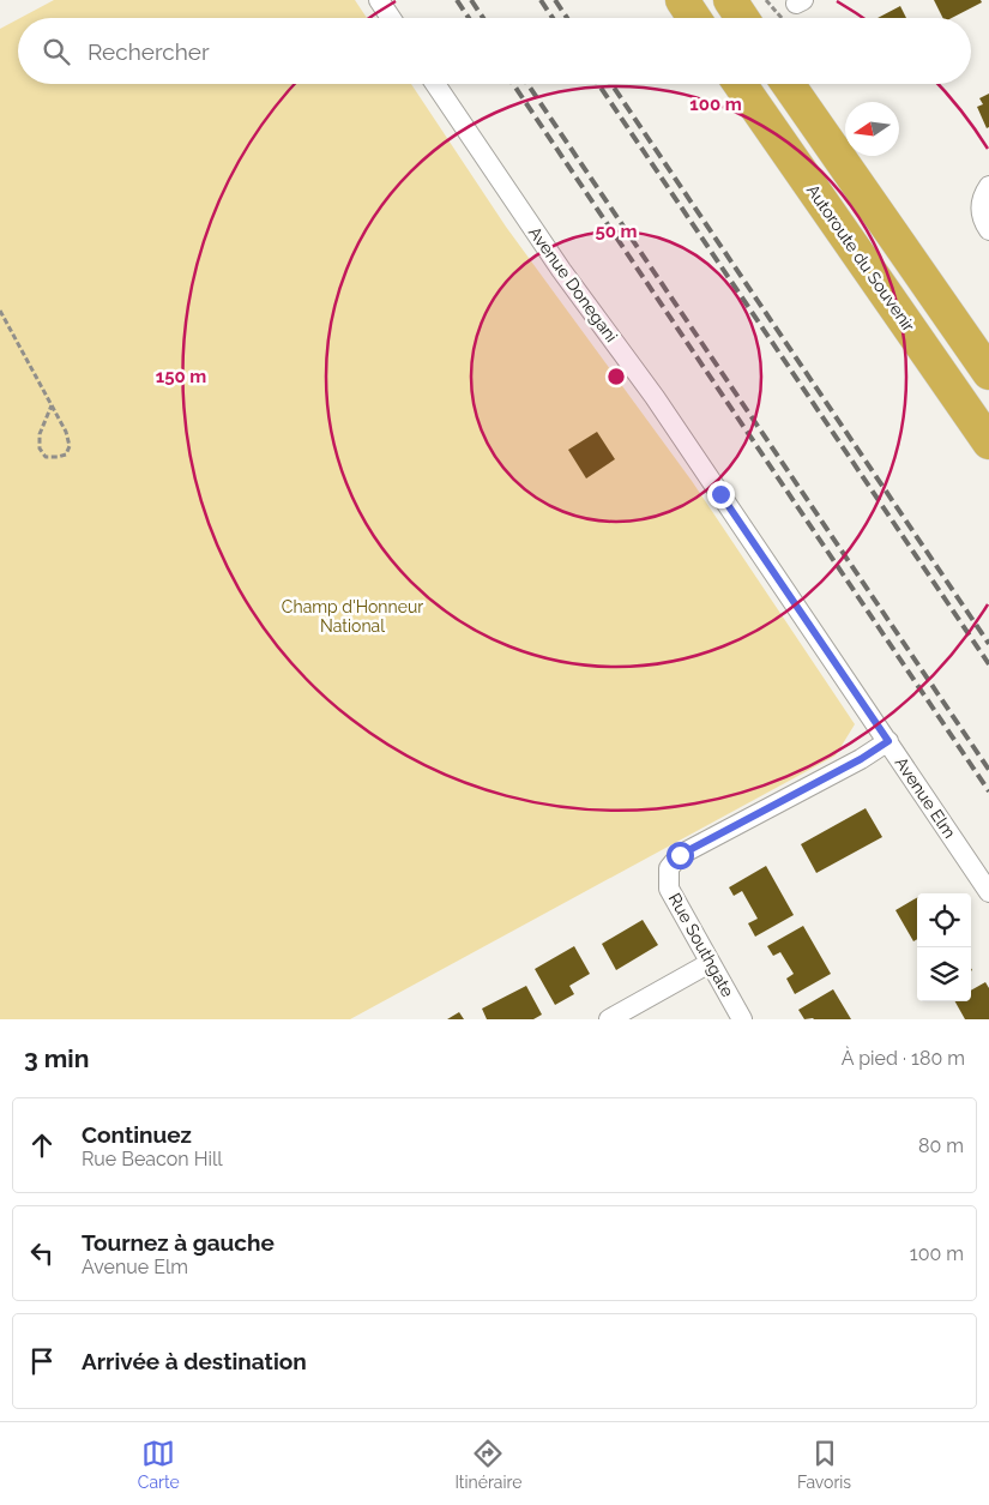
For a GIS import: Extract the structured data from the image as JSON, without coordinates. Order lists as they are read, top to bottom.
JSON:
{
  "streets": {
    "highway": ["Autoroute du Souvenir"],
    "street": ["Avenue Donegani", "Avenue Elm", "Rue Southgate"]
  },
  "crossings": [
    ["Avenue Donegani", "Avenue Elm"],
    ["Avenue Elm", "Rue Southgate"]
  ],
  "parks": ["Champ d'Honneur National"],
  "north": "left",
  "page": {
    "search": "Rechercher",
    "heading": ["3 min", "À pied · 180 m"],
    "list": [
      ["Continuez", "Rue Beacon Hill", "80 m"],
      ["Tournez à gauche", "Avenue Elm", "100 m"],
      "Arrivée à destination"
    ],
    "nav": ["Carte", "Itinéraire", "Favoris"]
  },
  "rings": ["100 m", "50 m", "150 m"]
}
